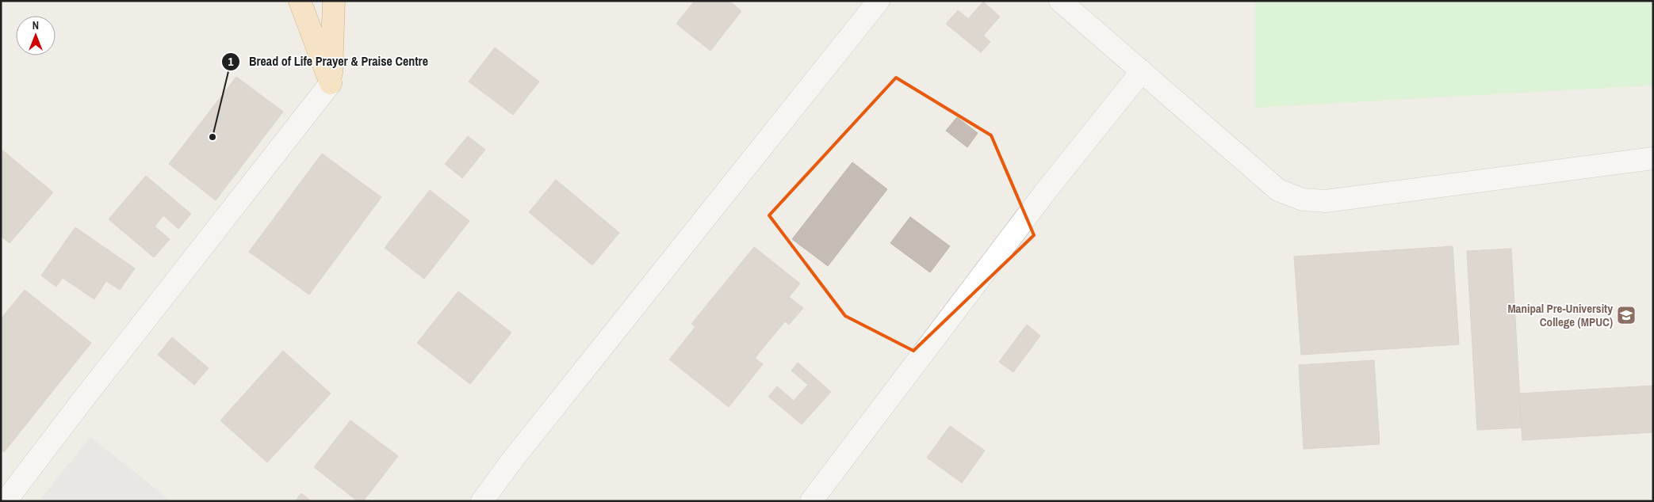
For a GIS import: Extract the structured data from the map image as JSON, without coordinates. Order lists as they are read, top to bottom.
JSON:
{
  "places": {
    "other": ["Bread of Life Prayer & Praise Centre"],
    "school or university": ["Manipal Pre-University College (MPUC)"]
  },
  "north": "top"
}
